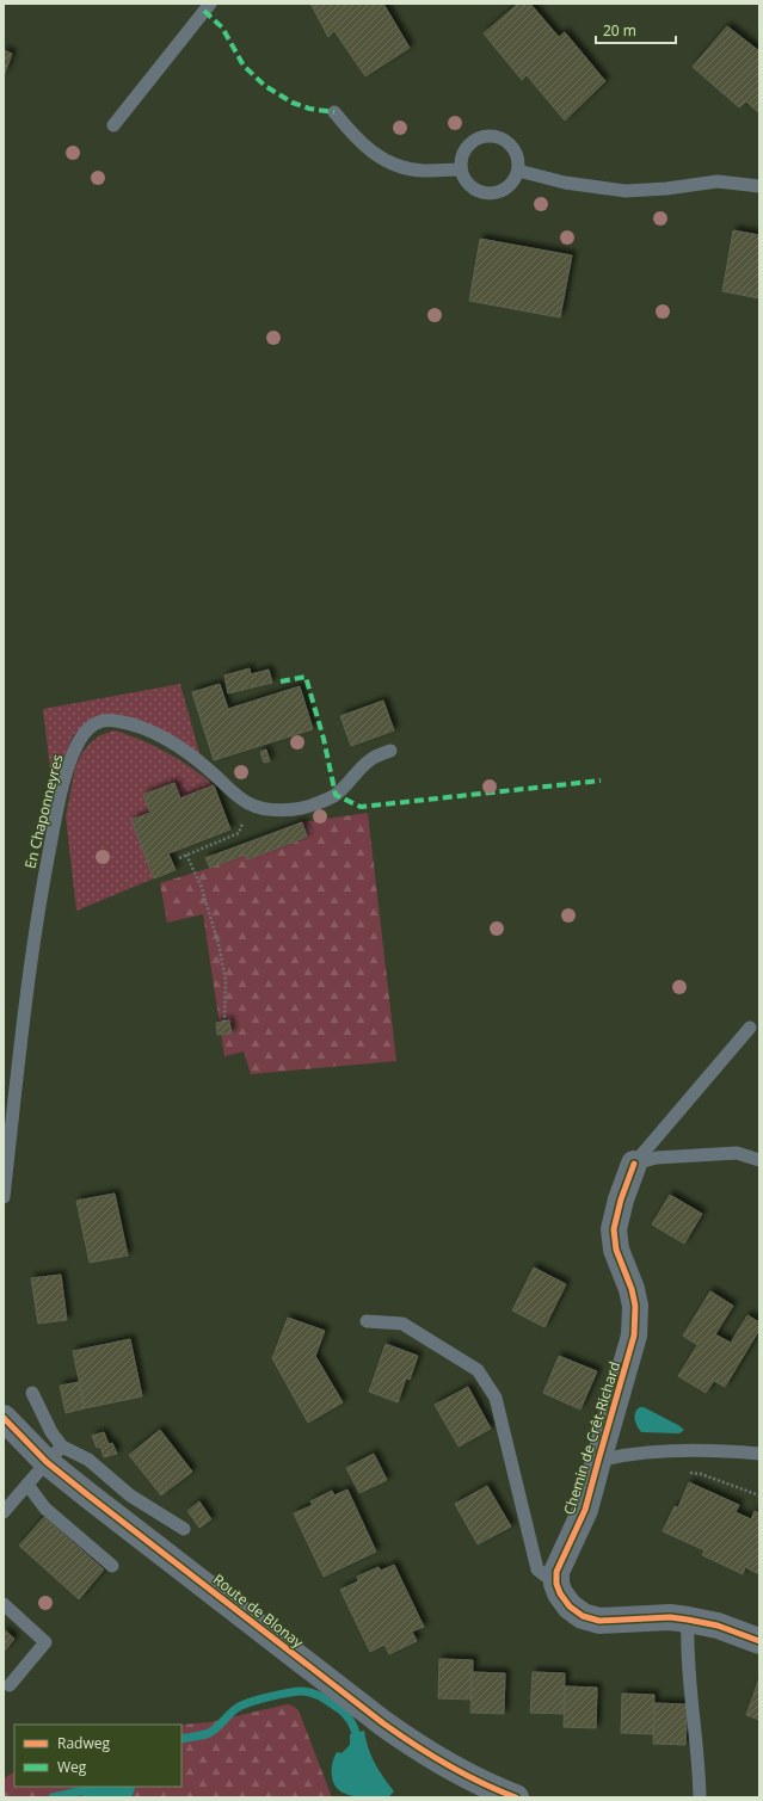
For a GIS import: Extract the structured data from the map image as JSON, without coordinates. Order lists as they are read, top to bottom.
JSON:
{
  "streets": {
    "street": ["Chemin de Crêt-Richard", "Route de Blonay"],
    "lane": ["En Chaponneyres"]
  },
  "legend": ["Radweg", "Weg"],
  "scale_bar": "20 m"
}
